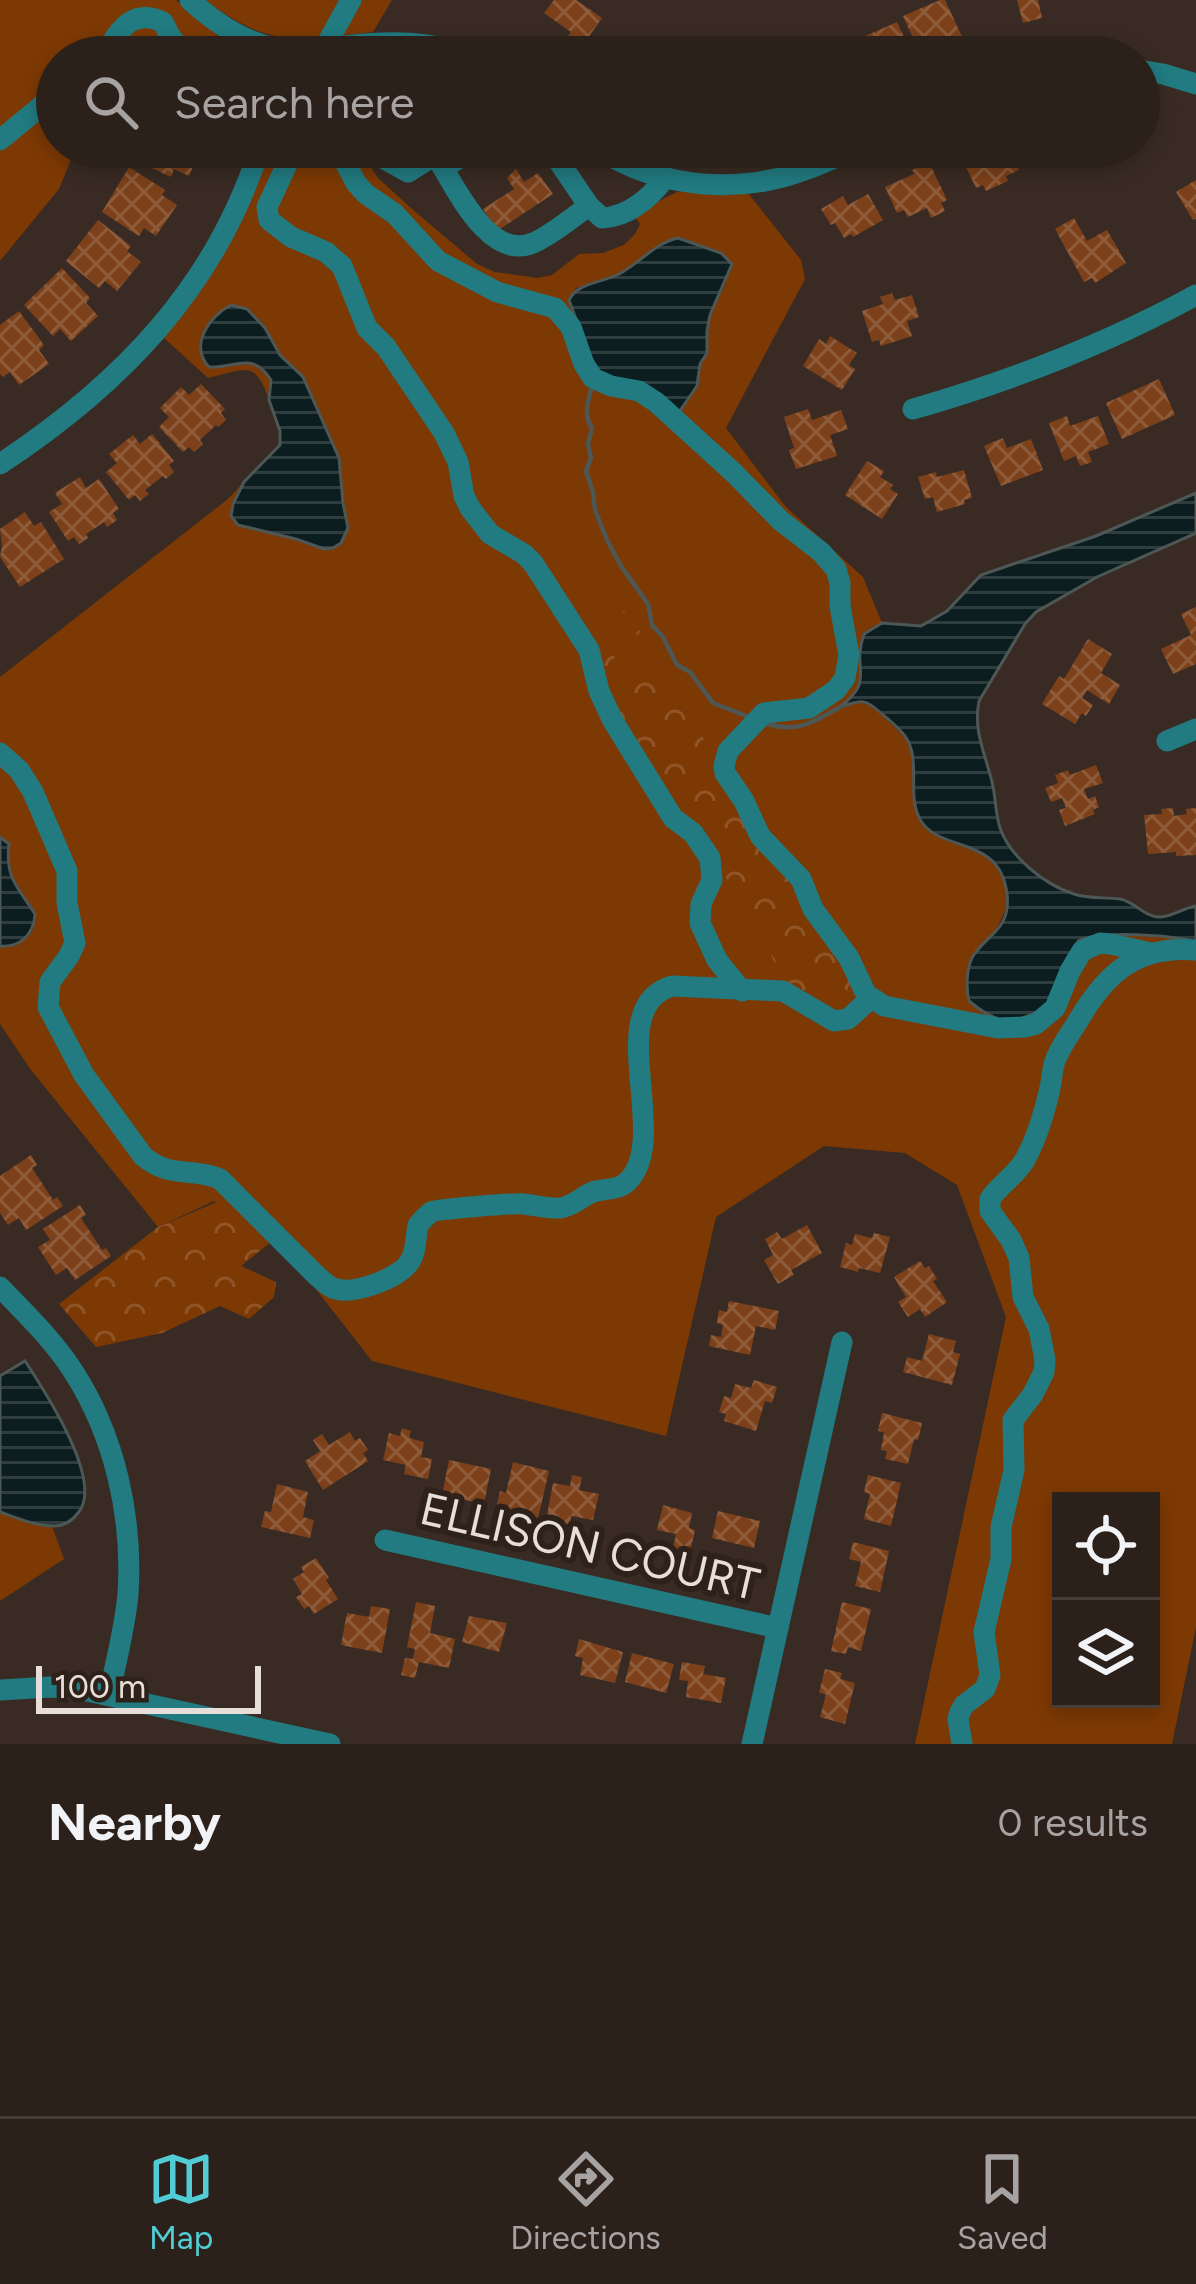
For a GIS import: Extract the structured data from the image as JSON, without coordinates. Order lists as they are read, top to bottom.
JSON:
{
  "streets": {
    "street": ["ELLISON COURT"]
  },
  "scale_bar": "100 m",
  "page": {
    "search": "Search here",
    "scale": "100 m",
    "heading": ["Nearby", "0 results"],
    "nav": ["Map", "Directions", "Saved"]
  }
}
